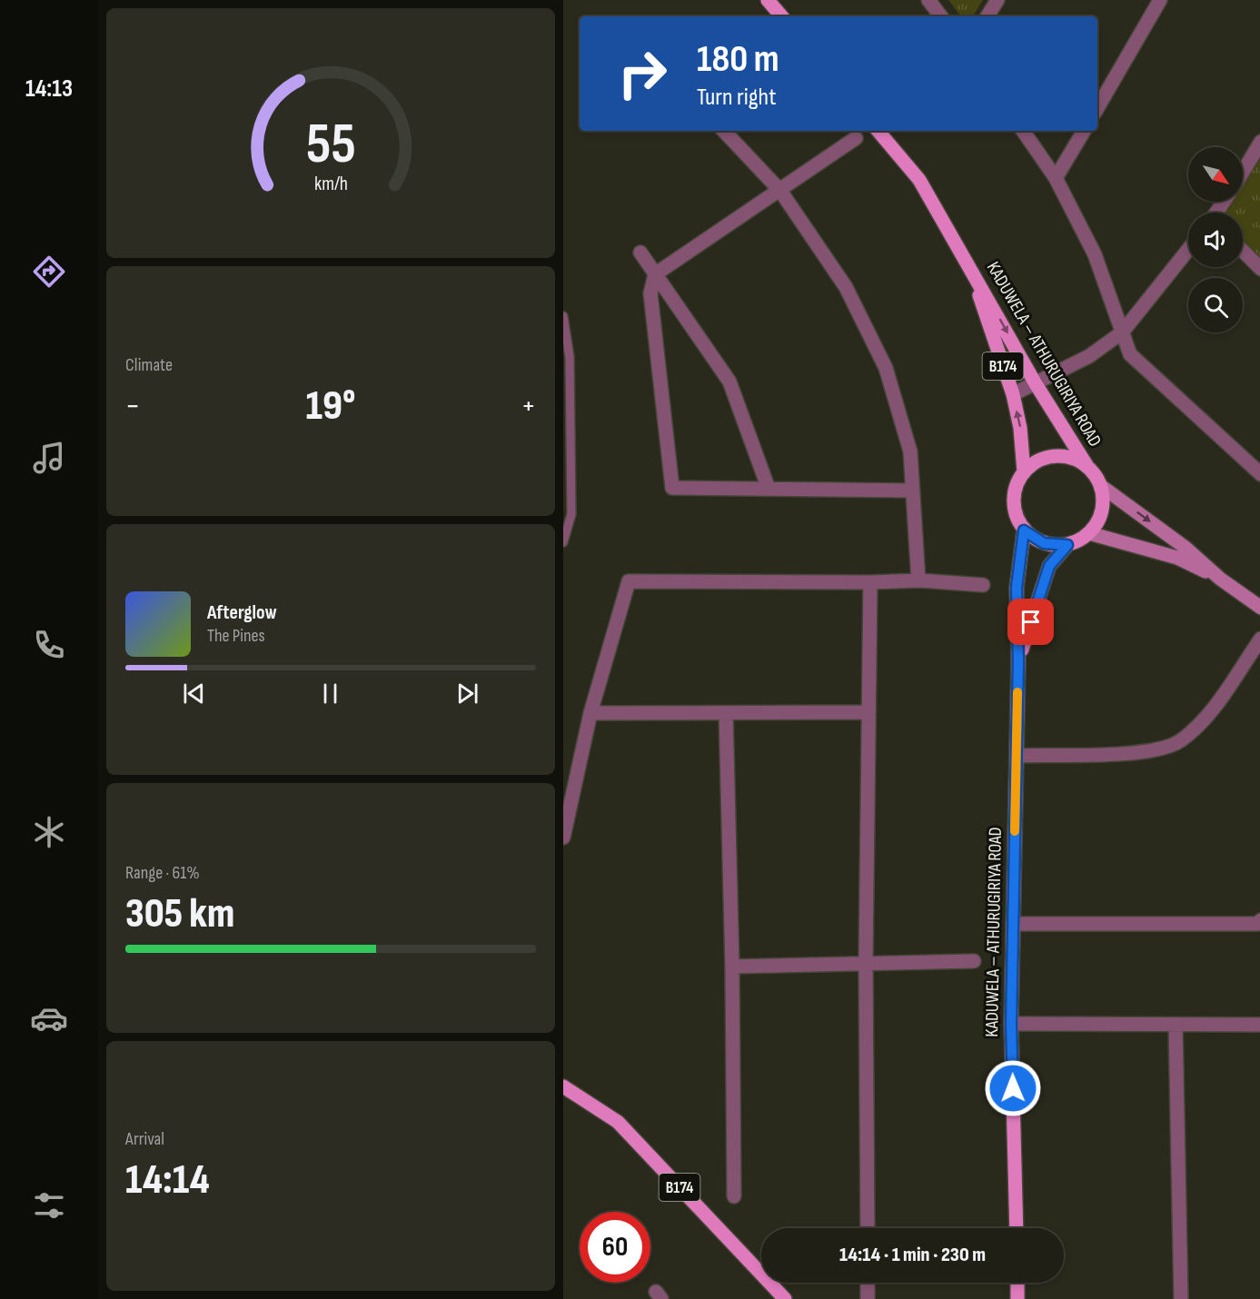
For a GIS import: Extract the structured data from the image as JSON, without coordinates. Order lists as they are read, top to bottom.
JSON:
{
  "streets": {
    "main road": ["KADUWELA – ATHURUGIRIYA ROAD", "B174"]
  },
  "north": "bottom right",
  "page": {
    "tabs": "14:13",
    "turn": ["180 m", "Turn right"],
    "tile": [
      "Climate",
      ["Range · 61%", "305 km"],
      ["Arrival", "14:14"]
    ],
    "heat": ["−", "19°", "+"],
    "song": ["Afterglow", "The Pines"],
    "limit": "60",
    "trip": "14:14 · 1 min · 230 m",
    "gauge": ["55", "km/h"]
  }
}
